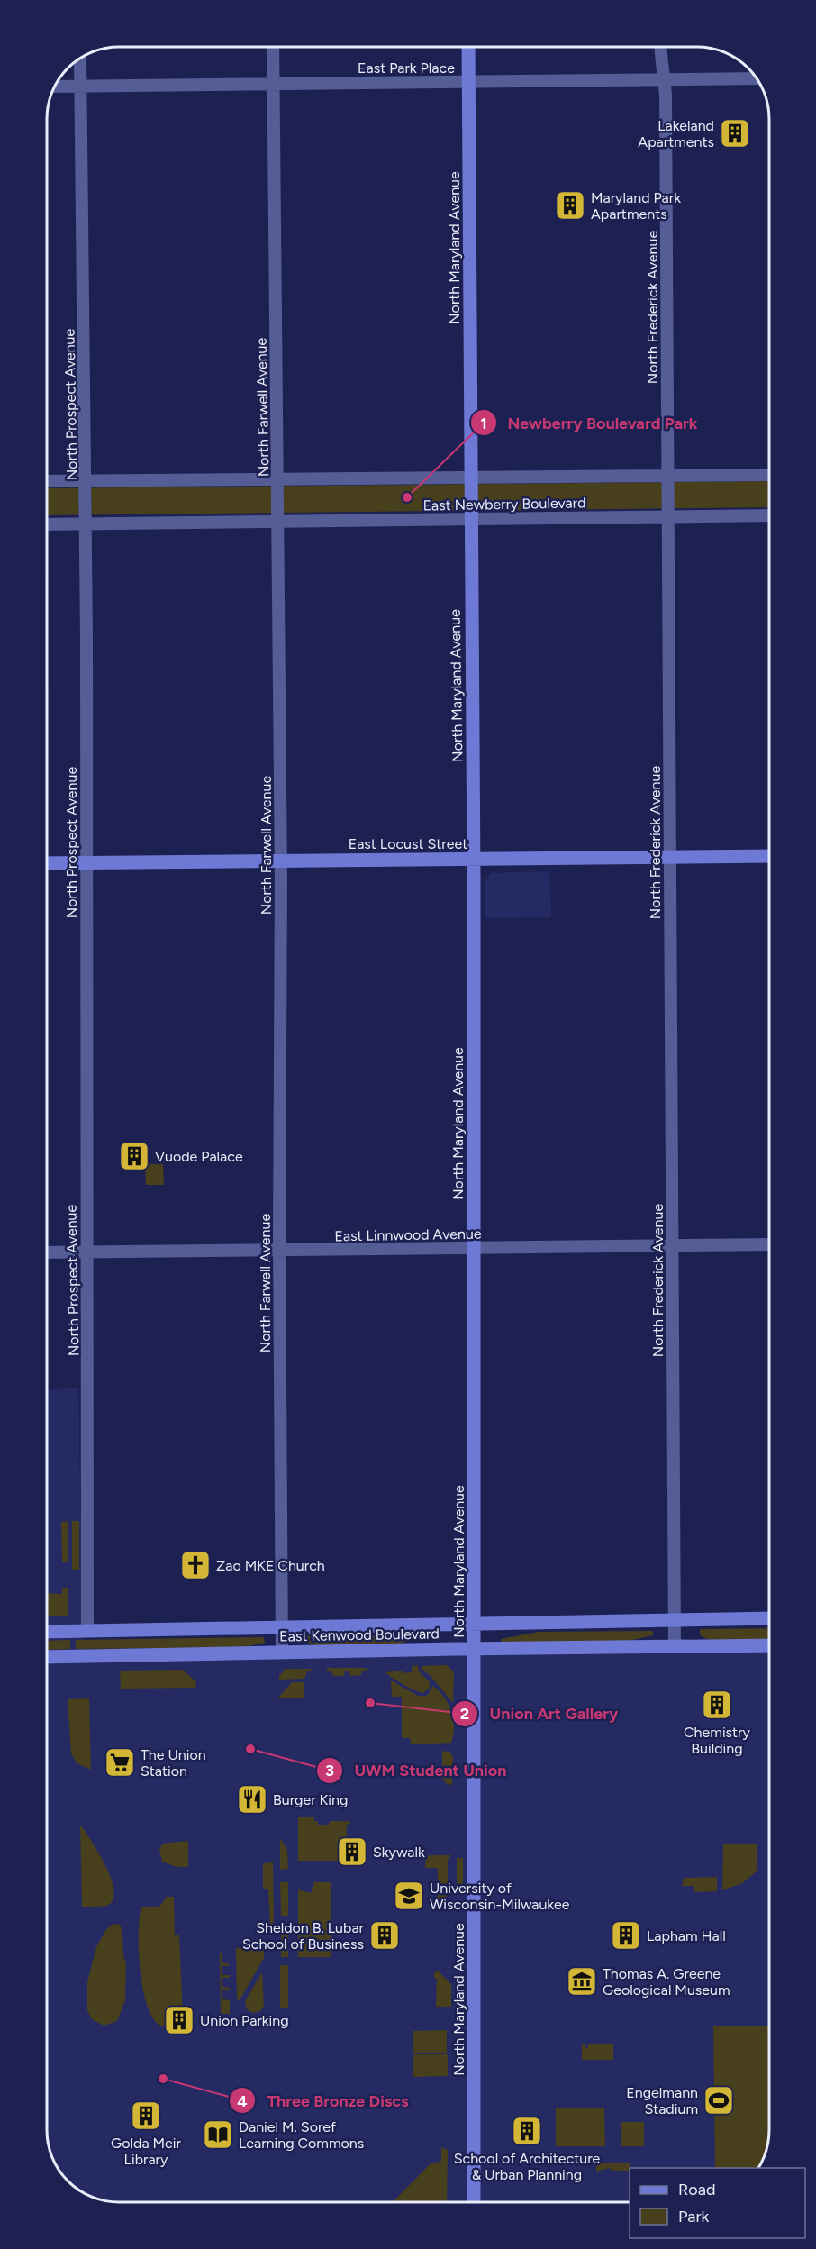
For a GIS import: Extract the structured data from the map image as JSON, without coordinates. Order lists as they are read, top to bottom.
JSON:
{
  "streets": {
    "street": [
      "East Park Place",
      "North Maryland Avenue",
      "North Frederick Avenue",
      "North Prospect Avenue",
      "North Farwell Avenue",
      "East Newberry Boulevard",
      "East Locust Street",
      "East Linnwood Avenue",
      "East Kenwood Boulevard"
    ]
  },
  "crossings": [
    ["East Park Place", "North Maryland Avenue"],
    ["East Park Place", "North Frederick Avenue"],
    ["East Park Place", "North Prospect Avenue"],
    ["East Park Place", "North Farwell Avenue"],
    ["North Maryland Avenue", "East Newberry Boulevard"],
    ["North Maryland Avenue", "East Locust Street"],
    ["North Maryland Avenue", "East Linnwood Avenue"],
    ["North Maryland Avenue", "East Kenwood Boulevard"],
    ["North Frederick Avenue", "East Newberry Boulevard"],
    ["North Frederick Avenue", "East Locust Street"],
    ["North Frederick Avenue", "East Linnwood Avenue"],
    ["North Frederick Avenue", "East Kenwood Boulevard"],
    ["North Prospect Avenue", "East Newberry Boulevard"],
    ["North Prospect Avenue", "East Locust Street"],
    ["North Prospect Avenue", "East Linnwood Avenue"],
    ["North Prospect Avenue", "East Kenwood Boulevard"],
    ["North Farwell Avenue", "East Newberry Boulevard"],
    ["North Farwell Avenue", "East Locust Street"],
    ["North Farwell Avenue", "East Linnwood Avenue"],
    ["North Farwell Avenue", "East Kenwood Boulevard"]
  ],
  "places": {
    "building": [
      "Lakeland Apartments",
      "Maryland Park Apartments",
      "Vuode Palace",
      "Chemistry Building",
      "Skywalk",
      "Sheldon B. Lubar School of Business",
      "Lapham Hall",
      "Union Parking",
      "Golda Meir Library",
      "School of Architecture & Urban Planning"
    ],
    "other": [
      "Newberry Boulevard Park",
      "Union Art Gallery",
      "UWM Student Union",
      "Three Bronze Discs"
    ],
    "church": ["Zao MKE Church"],
    "supermarket": ["The Union Station"],
    "restaurant": ["Burger King"],
    "school or university": ["University of Wisconsin-Milwaukee"],
    "museum": ["Thomas A. Greene Geological Museum"],
    "sports": ["Engelmann Stadium"],
    "library": ["Daniel M. Soref Learning Commons"]
  },
  "legend": ["Road", "Park"]
}
